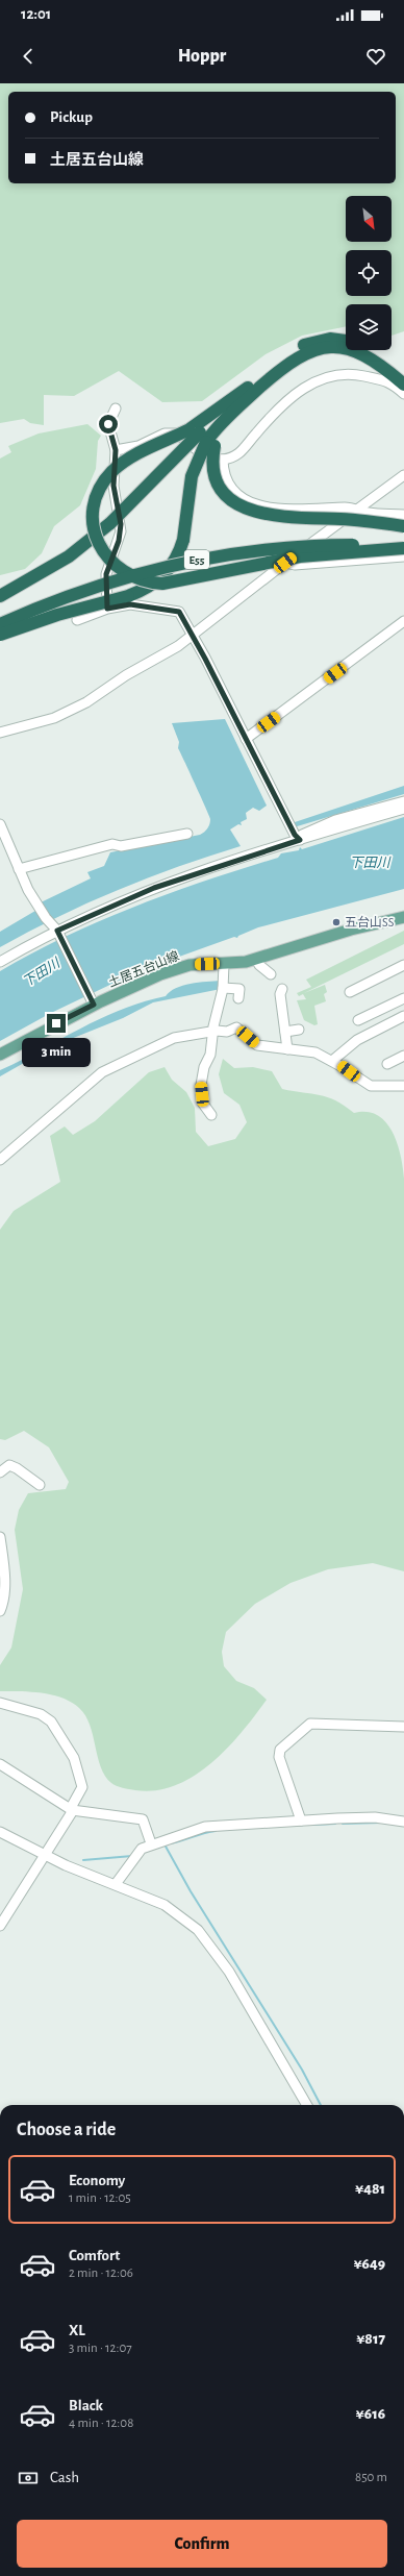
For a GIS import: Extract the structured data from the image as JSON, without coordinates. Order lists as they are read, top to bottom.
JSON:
{
  "streets": {
    "highway": ["E55"],
    "main road": ["土居五台山線"]
  },
  "water": ["下田川"],
  "places": ["五台山SS"],
  "north": "bottom right",
  "page": {
    "status": "12:01",
    "header": "Hoppr",
    "banner": ["Pickup", "土居五台山線"],
    "bubble": "3 min",
    "heading": "Choose a ride",
    "list": [
      {
        "name": "Economy",
        "note": "1 min · 12:05",
        "value": "¥481"
      },
      {
        "name": "Comfort",
        "note": "2 min · 12:06",
        "value": "¥649"
      },
      {
        "name": "XL",
        "note": "3 min · 12:07",
        "value": "¥817"
      },
      {
        "name": "Black",
        "note": "4 min · 12:08",
        "value": "¥616"
      }
    ],
    "pay": ["Cash", "850 m"],
    "buttons": "Confirm"
  }
}
